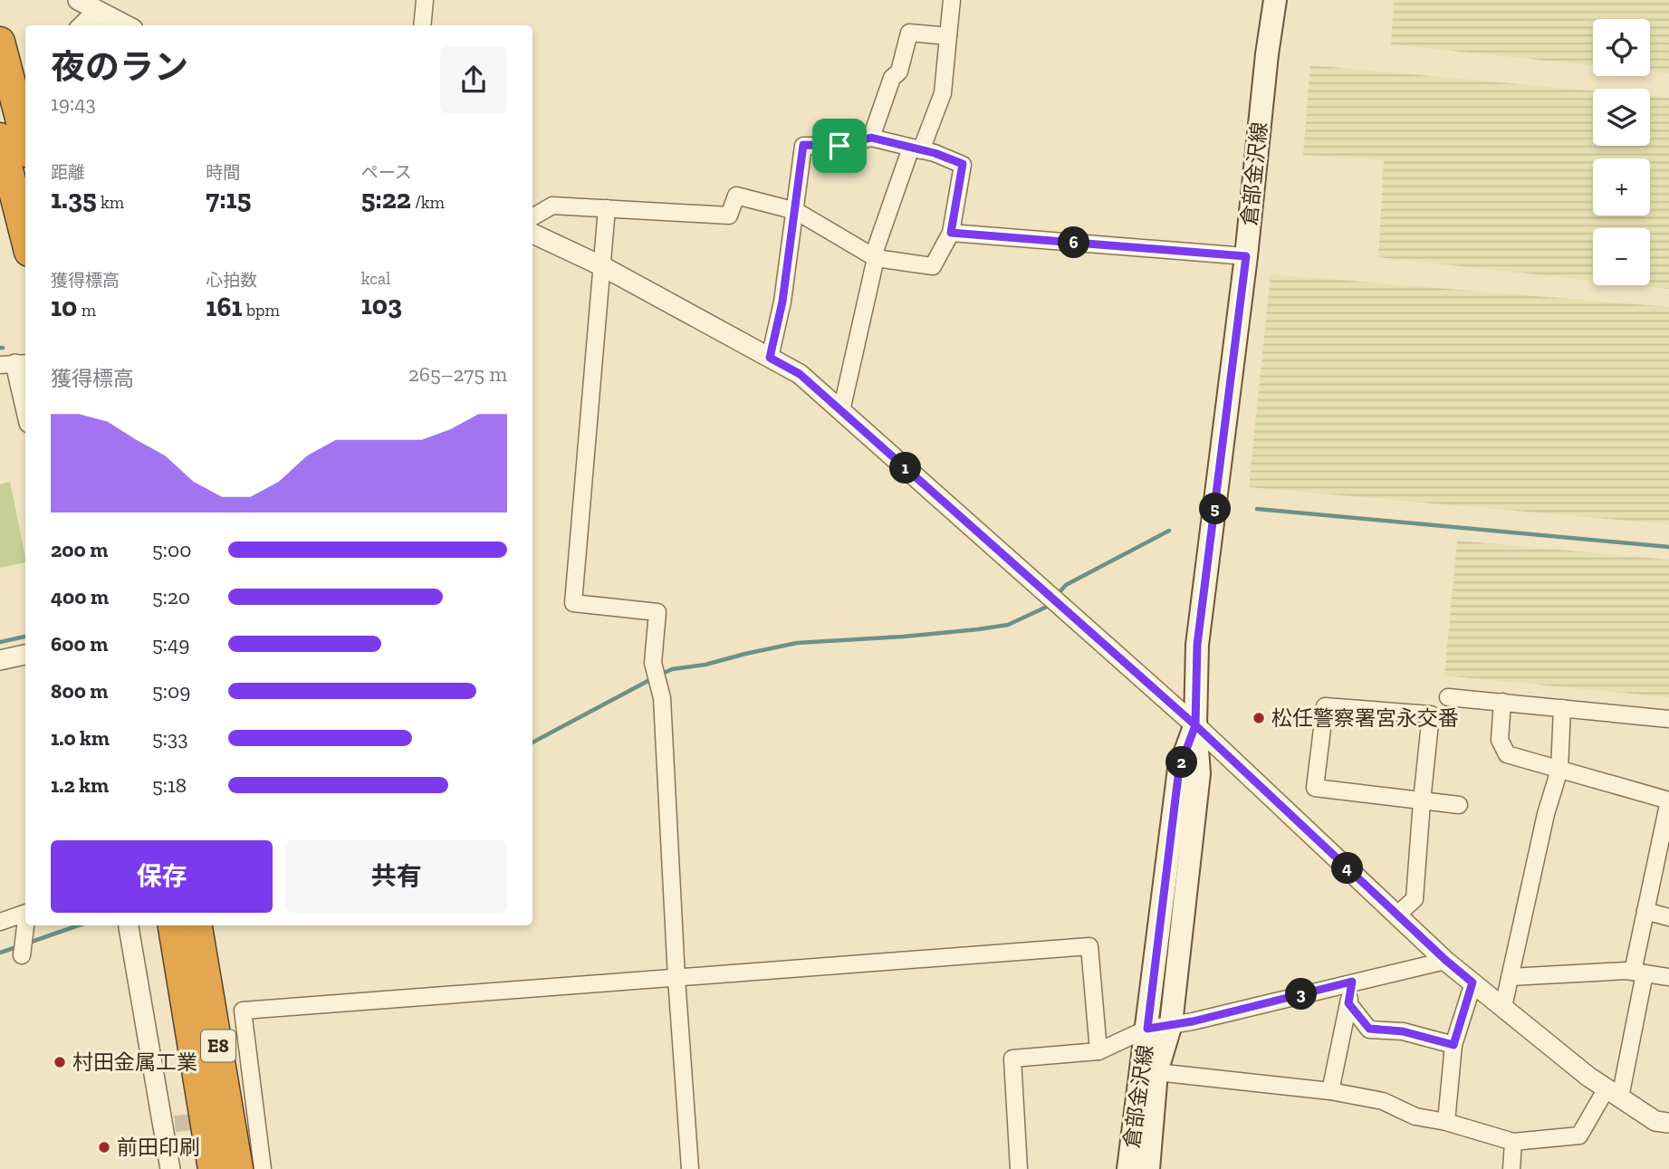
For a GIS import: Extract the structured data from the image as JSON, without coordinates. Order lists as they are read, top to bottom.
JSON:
{
  "streets": {
    "highway": ["E8"],
    "main road": ["倉部金沢線"]
  },
  "places": ["松任警察署宮永交番", "村田金属工業", "前田印刷"],
  "page": {
    "map_buttons": ["+", "−"],
    "heading": ["夜のラン", "19:43"],
    "stats": [
      ["距離", "1.35 km"],
      ["時間", "7:15"],
      ["ペース", "5:22 /km"],
      ["獲得標高", "10 m"],
      ["心拍数", "161 bpm"],
      ["kcal", "103"]
    ],
    "pins": [
      "6",
      "1",
      "5",
      "2",
      "4",
      "3"
    ],
    "chart": ["獲得標高", "265–275 m"],
    "list": [
      {
        "name": "200 m",
        "note": "5:00"
      },
      {
        "name": "400 m",
        "note": "5:20"
      },
      {
        "name": "600 m",
        "note": "5:49"
      },
      {
        "name": "800 m",
        "note": "5:09"
      },
      {
        "name": "1.0 km",
        "note": "5:33"
      },
      {
        "name": "1.2 km",
        "note": "5:18"
      }
    ],
    "buttons": ["保存", "共有"]
  }
}
